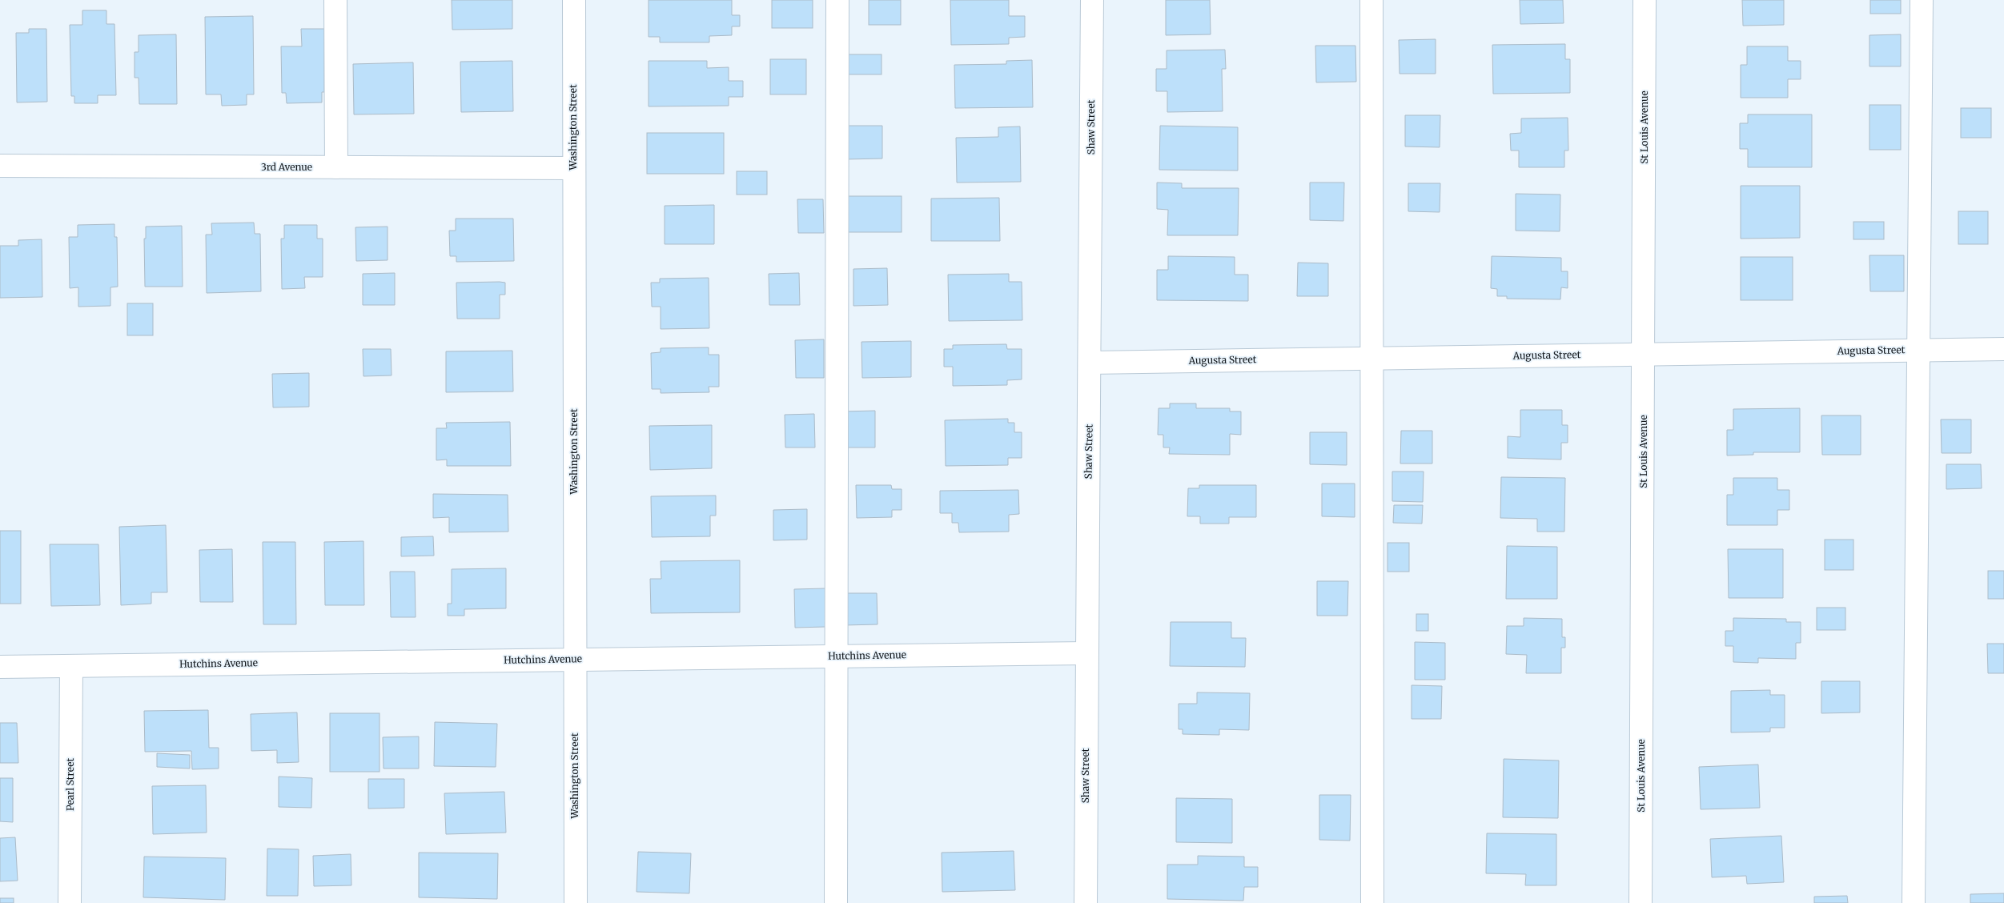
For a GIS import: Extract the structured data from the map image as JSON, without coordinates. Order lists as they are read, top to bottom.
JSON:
{
  "streets": {
    "street": [
      "Washington Street",
      "Shaw Street",
      "St Louis Avenue",
      "3rd Avenue",
      "Augusta Street",
      "Hutchins Avenue",
      "Pearl Street"
    ]
  },
  "crossings": [
    ["Washington Street", "3rd Avenue"],
    ["Washington Street", "Hutchins Avenue"],
    ["Shaw Street", "Augusta Street"],
    ["Shaw Street", "Hutchins Avenue"],
    ["St Louis Avenue", "Augusta Street"],
    ["Hutchins Avenue", "Pearl Street"]
  ]
}
